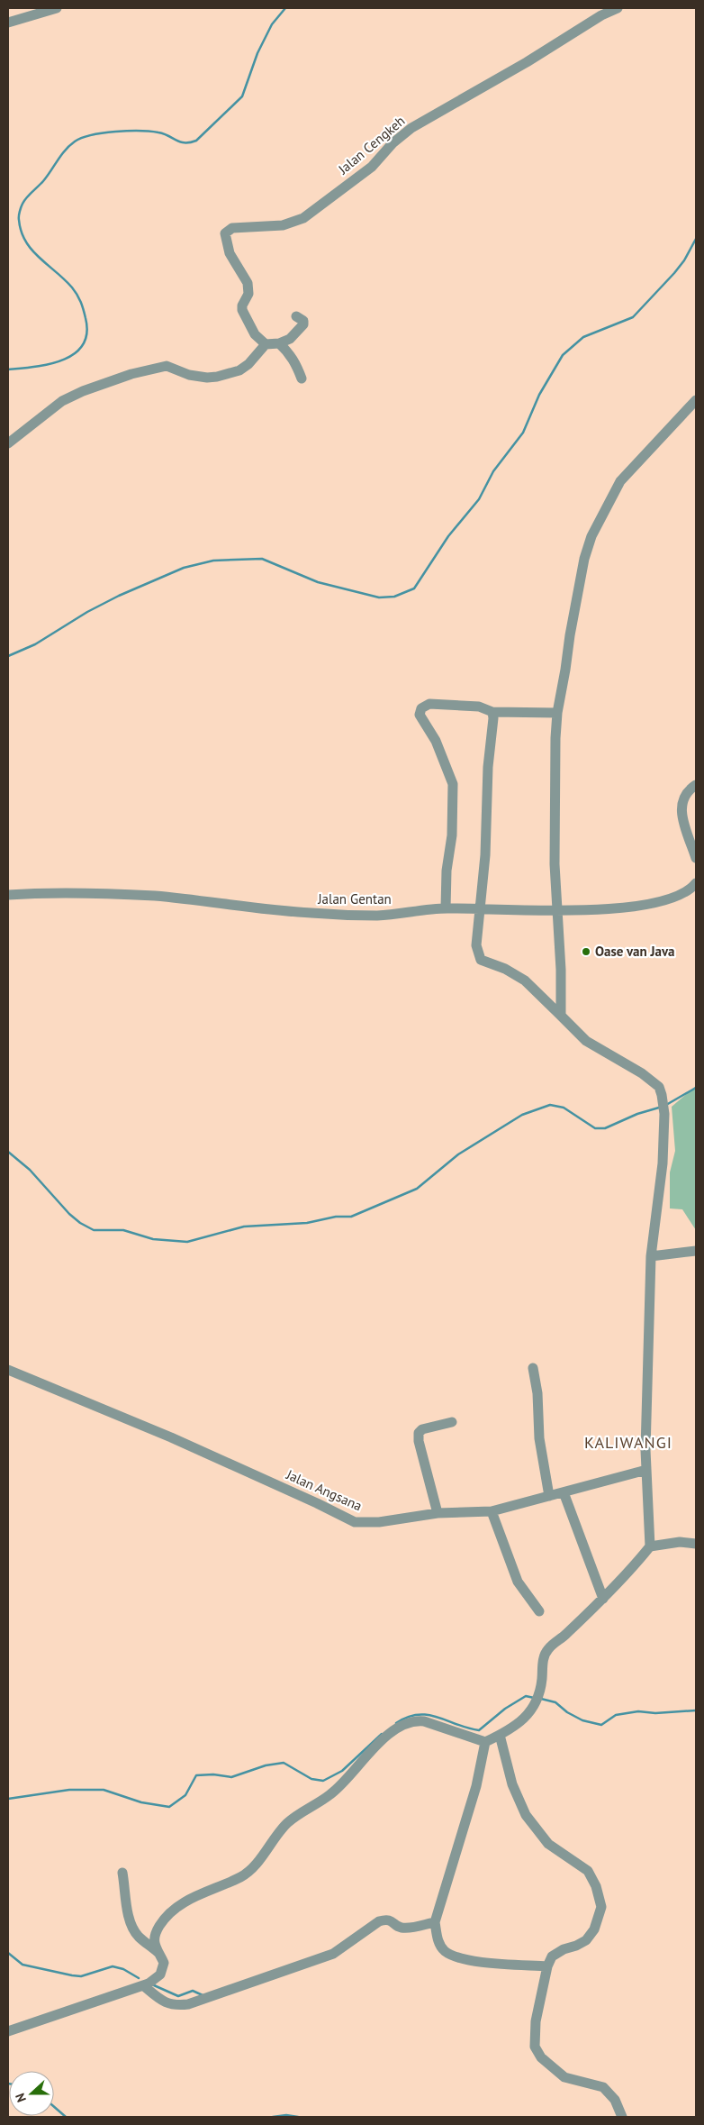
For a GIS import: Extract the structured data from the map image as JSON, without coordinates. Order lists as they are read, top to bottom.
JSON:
{
  "streets": {
    "street": ["Jalan Cengkeh", "Jalan Gentan", "Jalan Angsana"]
  },
  "districts": ["KALIWANGI"],
  "places": ["Oase van Java"],
  "north": "left"
}
